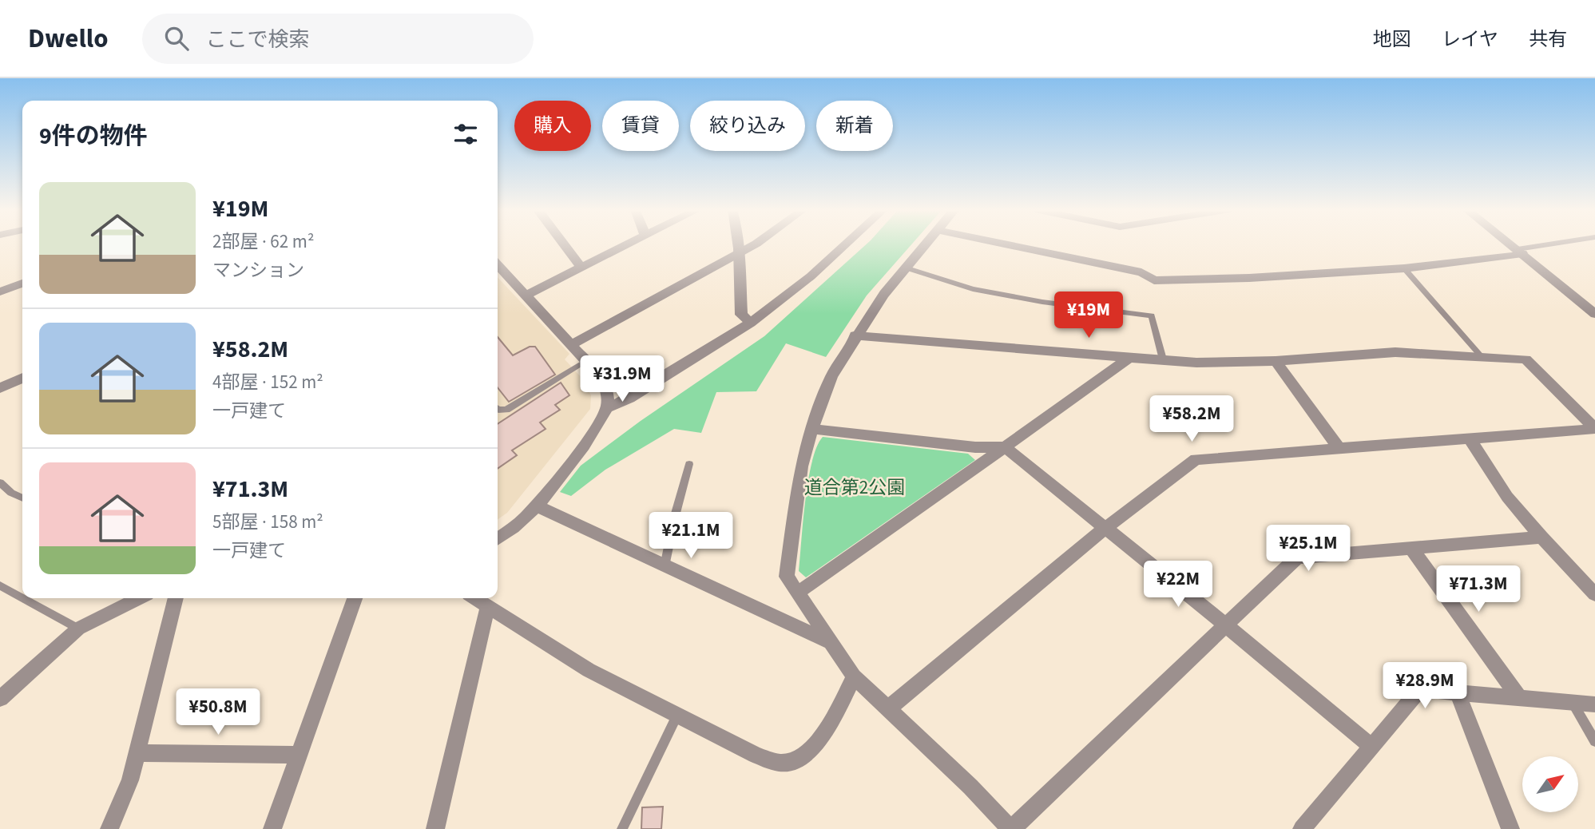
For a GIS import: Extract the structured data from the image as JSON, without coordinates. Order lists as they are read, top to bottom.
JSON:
{
  "parks": ["道合第2公園"],
  "north": "top right",
  "page": {
    "header": "Dwello",
    "search": "ここで検索",
    "nav": ["地図", "レイヤ", "共有"],
    "chip": [
      "購入",
      "賃貸",
      "絞り込み",
      "新着"
    ],
    "heading": "9件の物件",
    "list": [
      {
        "name": "¥19M",
        "note": "2部屋 · 62 m² · マンション"
      },
      {
        "name": "¥58.2M",
        "note": "4部屋 · 152 m² · 一戸建て"
      },
      {
        "name": "¥71.3M",
        "note": "5部屋 · 158 m² · 一戸建て"
      }
    ],
    "price": [
      "¥19M",
      "¥31.9M",
      "¥58.2M",
      "¥21.1M",
      "¥25.1M",
      "¥22M",
      "¥71.3M",
      "¥28.9M",
      "¥50.8M"
    ]
  }
}
